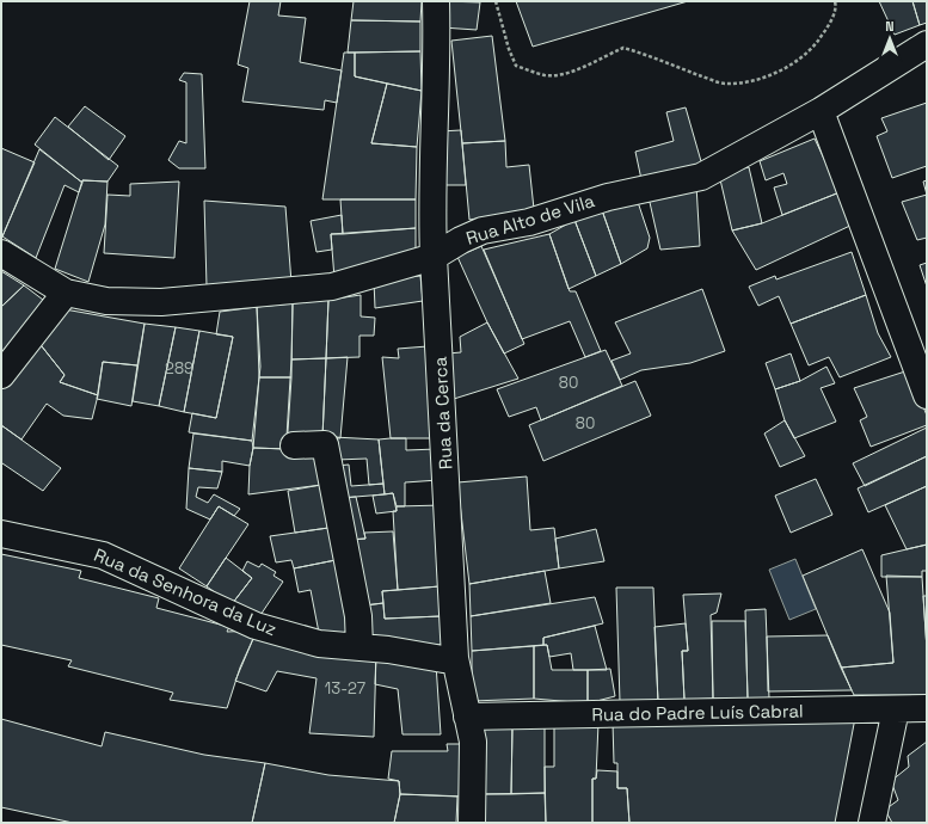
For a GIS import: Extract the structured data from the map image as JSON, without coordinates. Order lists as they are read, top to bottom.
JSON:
{
  "streets": {
    "street": [
      "Rua Alto de Vila",
      "Rua da Cerca",
      "Rua da Senhora da Luz",
      "Rua do Padre Luís Cabral"
    ]
  },
  "crossings": [
    ["Rua Alto de Vila", "Rua da Cerca"],
    ["Rua da Cerca", "Rua da Senhora da Luz"],
    ["Rua da Cerca", "Rua do Padre Luís Cabral"]
  ],
  "house_numbers": [
    "289",
    "80",
    "80",
    "13-27"
  ],
  "north": "top"
}
